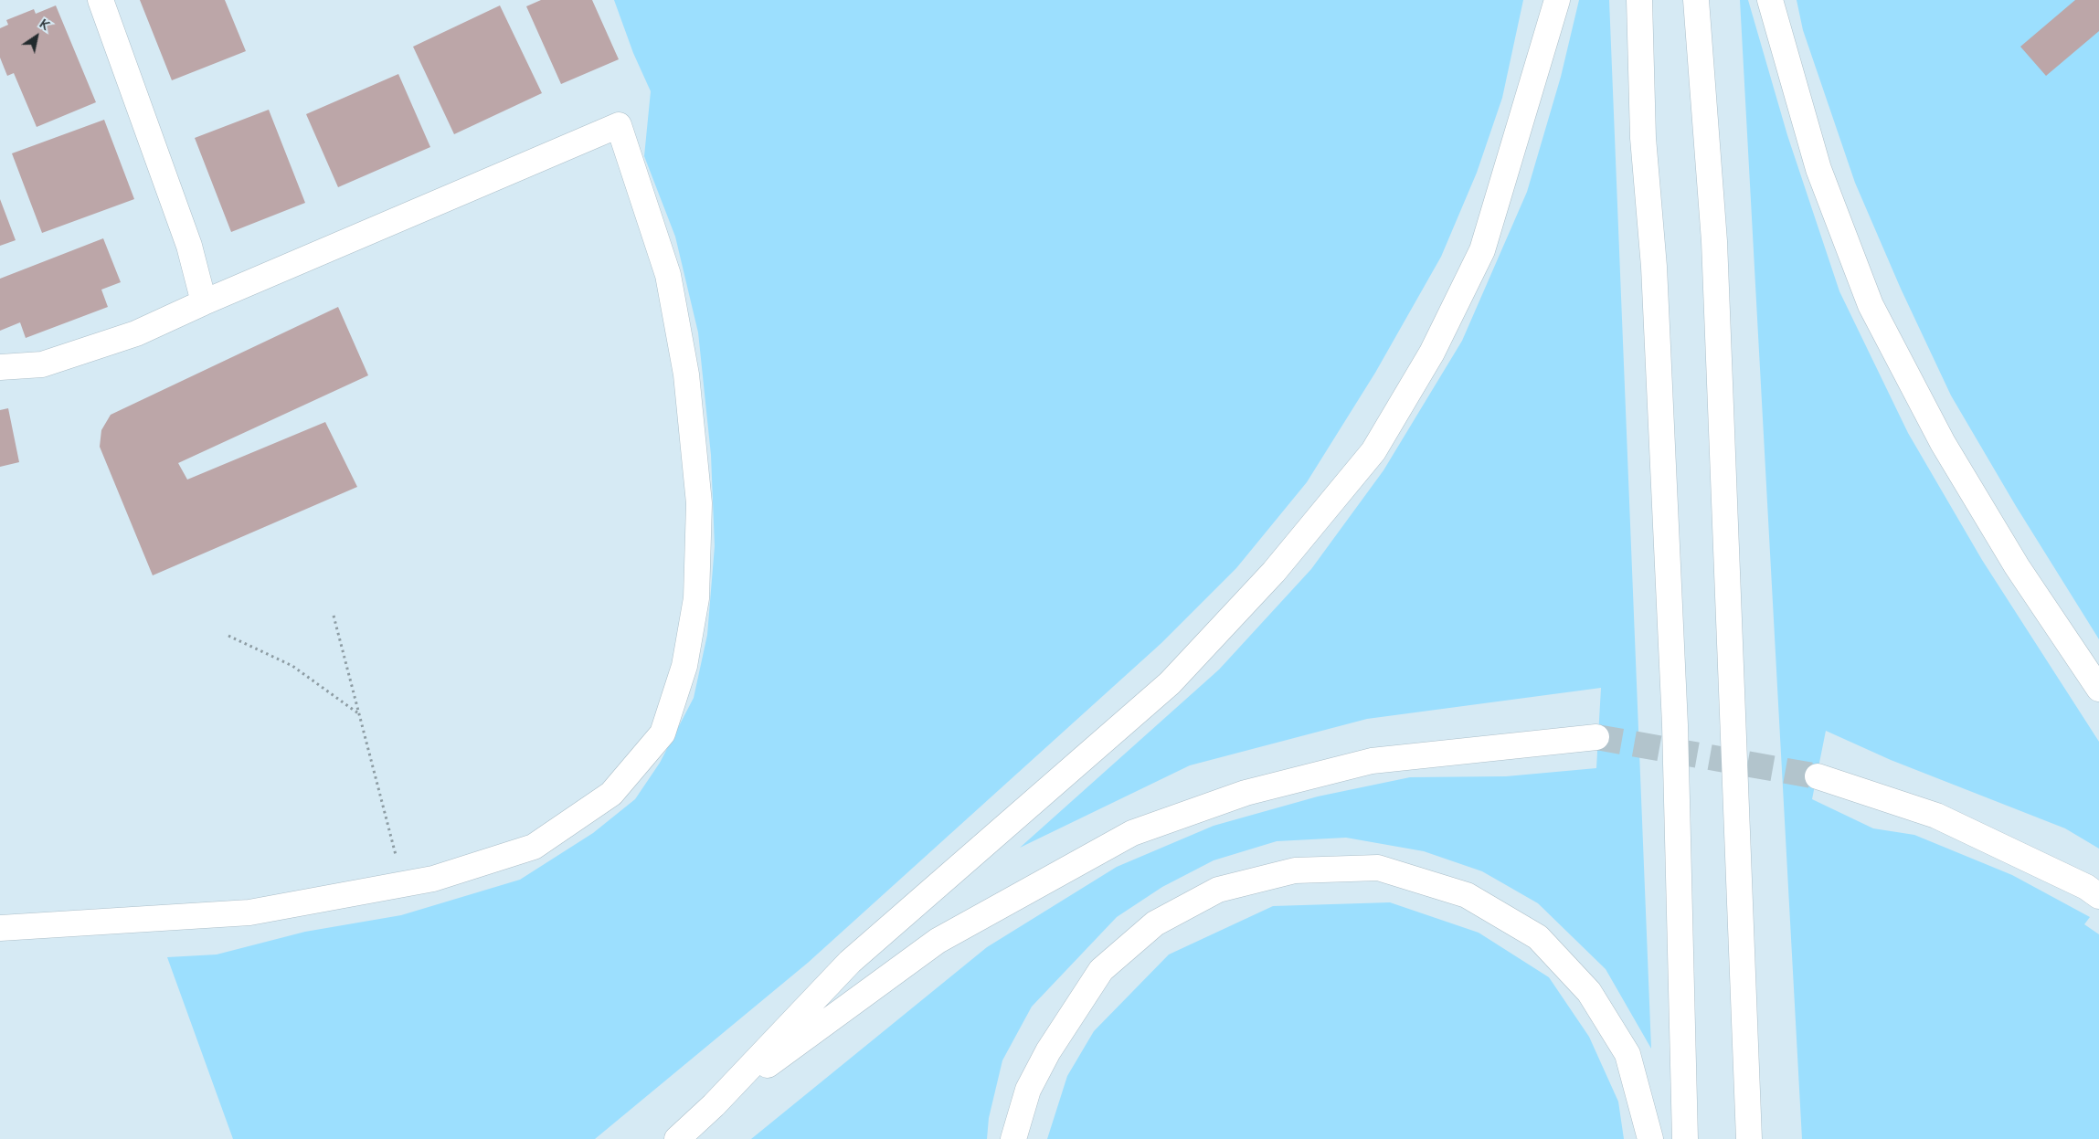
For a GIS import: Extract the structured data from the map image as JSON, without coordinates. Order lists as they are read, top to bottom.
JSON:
{
  "north": "top right"
}
